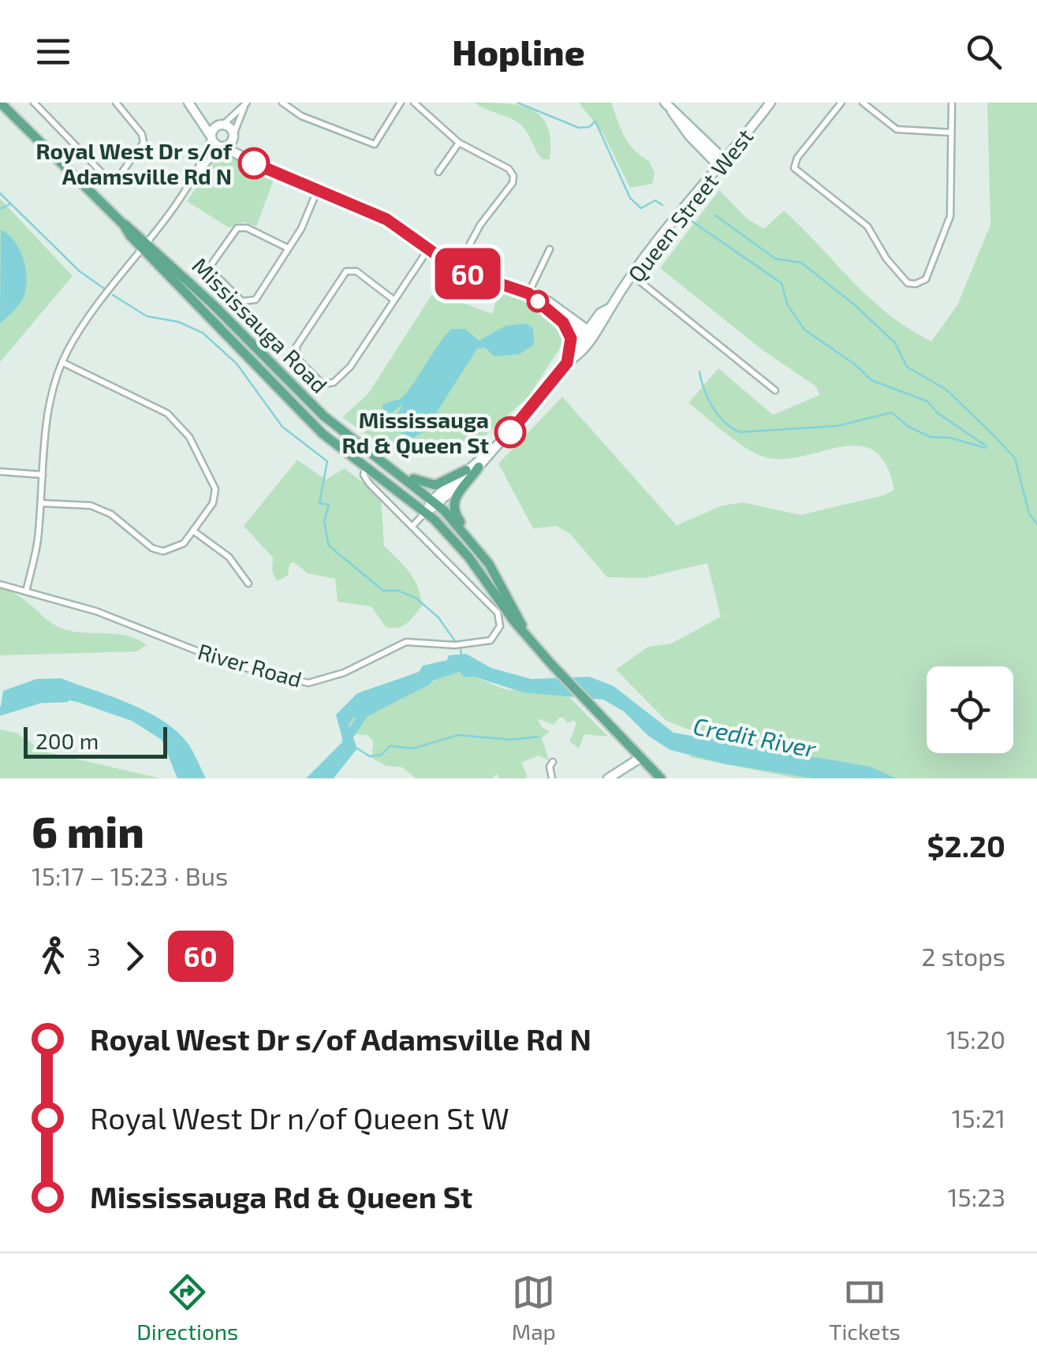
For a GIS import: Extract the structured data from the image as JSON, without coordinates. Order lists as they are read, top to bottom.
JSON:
{
  "streets": {
    "main road": ["Mississauga Road"],
    "street": ["Queen Street West", "River Road"]
  },
  "crossings": [
    ["Queen Street West", "Mississauga Road"],
    ["Mississauga Road", "River Road"]
  ],
  "water": ["Credit River"],
  "places": ["Royal West Dr s/of Adamsville Rd N", "Mississauga Rd & Queen St"],
  "lines": ["bus line 60"],
  "scale_bar": "200 m",
  "page": {
    "header": "Hopline",
    "on_map": "60",
    "scale": "200 m",
    "heading": ["6 min", "15:17 – 15:23 · Bus", "$2.20"],
    "legs": ["3", "60", "2 stops"],
    "list": [
      {
        "name": "Royal West Dr s/of Adamsville Rd N",
        "value": "15:20"
      },
      {
        "name": "Royal West Dr n/of Queen St W",
        "value": "15:21"
      },
      {
        "name": "Mississauga Rd & Queen St",
        "value": "15:23"
      }
    ],
    "tabs": ["Directions", "Map", "Tickets"]
  }
}
